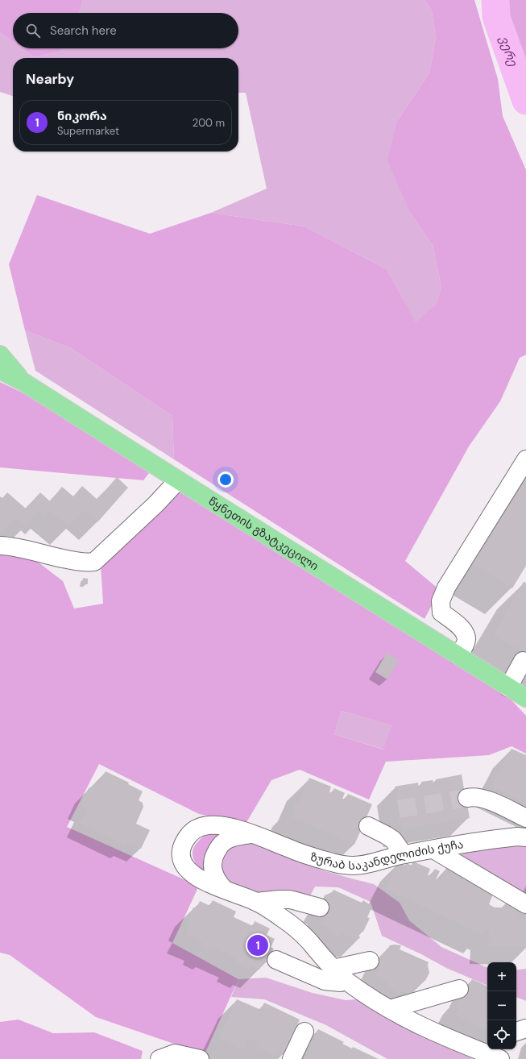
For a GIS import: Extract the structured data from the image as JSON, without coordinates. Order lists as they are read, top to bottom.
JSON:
{
  "streets": {
    "main road": ["წყნეთის გზატკეცილი"],
    "street": ["ზურაბ საკანდელიძის ქუჩა"]
  },
  "water": ["ვერე"],
  "page": {
    "search": "Search here",
    "heading": "Nearby",
    "list": [
      {
        "mark": "1",
        "name": "ნიკორა",
        "note": "Supermarket",
        "value": "200 m"
      }
    ],
    "pins": "1",
    "map_buttons": ["+", "−"]
  }
}
